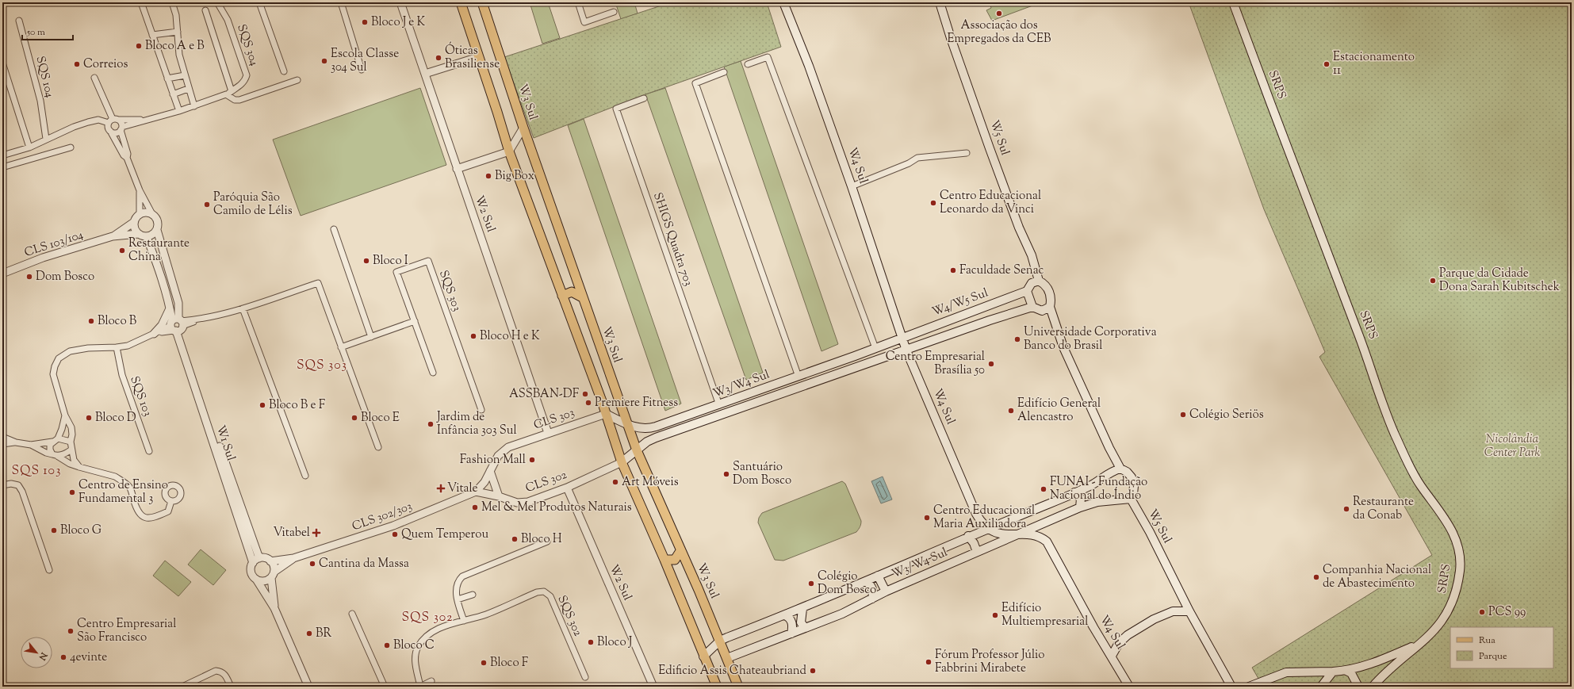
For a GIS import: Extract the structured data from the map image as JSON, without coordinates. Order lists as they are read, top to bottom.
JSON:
{
  "streets": {
    "main road": [
      "SRPS",
      "W3 Sul",
      "W5 Sul",
      "W4 Sul",
      "W4/W5 Sul",
      "W3/W4 Sul"
    ],
    "street": [
      "SQS 304",
      "SQS 104",
      "W2 Sul",
      "SHIGS Quadra 703",
      "CLS 103/104",
      "SQS 303",
      "SQS 103",
      "CLS 303",
      "W1 Sul",
      "CLS 302",
      "CLS 302/303",
      "SQS 302"
    ]
  },
  "crossings": [
    ["W3 Sul", "W3/W4 Sul"],
    ["W5 Sul", "W4/W5 Sul"],
    ["W4 Sul", "W4/W5 Sul"],
    ["W4 Sul", "W3/W4 Sul"],
    ["W2 Sul", "CLS 303"],
    ["W2 Sul", "CLS 302"],
    ["SHIGS Quadra 703", "W3/W4 Sul"],
    ["CLS 103/104", "W1 Sul"],
    ["W4/W5 Sul", "W3/W4 Sul"],
    ["W3/W4 Sul", "CLS 303"],
    ["W3/W4 Sul", "CLS 302"],
    ["CLS 303", "CLS 302"],
    ["CLS 303", "CLS 302/303"],
    ["W1 Sul", "CLS 302/303"],
    ["CLS 302", "CLS 302/303"]
  ],
  "districts": ["SQS 303", "SQS 103", "SQS 302"],
  "parks": ["Nicolândia Center Park"],
  "places": {
    "other": [
      "Associação dos Empregados da CEB",
      "Bloco J e K",
      "Bloco A e B",
      "Óticas Brasiliense",
      "Escola Classe 304 Sul",
      "Correios",
      "Estacionamento 11",
      "Big Box",
      "Centro Educacional Leonardo da Vinci",
      "Paróquia São Camilo de Lélis",
      "Restaurante China",
      "Bloco I",
      "Faculdade Senac",
      "Dom Bosco",
      "Parque da Cidade Dona Sarah Kubitschek",
      "Bloco B",
      "Bloco H e K",
      "Universidade Corporativa Banco do Brasil",
      "Centro Empresarial Brasília 50",
      "ASSBAN-DF",
      "Premiere Fitness",
      "Bloco B e F",
      "Edifício General Alencastro",
      "Colégio Seriös",
      "Bloco D",
      "Bloco E",
      "Jardim de Infância 303 Sul",
      "Fashion Mall",
      "Santuário Dom Bosco",
      "Art Móveis",
      "FUNAI - Fundação Nacional do Índio",
      "Centro de Ensino Fundamental 3",
      "Mel & Mel Produtos Naturais",
      "Restaurante da Conab",
      "Centro Educacional Maria Auxiliadora",
      "Bloco G",
      "Quem Temperou",
      "Bloco H",
      "Cantina da Massa",
      "Companhia Nacional de Abastecimento",
      "Colégio Dom Bosco",
      "PCS 99",
      "Edifício Multiempresarial",
      "Centro Empresarial São Francisco",
      "BR",
      "Bloco J",
      "Bloco C",
      "4evinte",
      "Fórum Professor Júlio Fabbrini Mirabete",
      "Bloco F",
      "Edificio Assis Chateaubriand"
    ],
    "health": ["Vitale", "Vitabel"]
  },
  "legend": ["Rua", "Parque"],
  "scale_bar": "50 m",
  "north": "bottom right"
}
